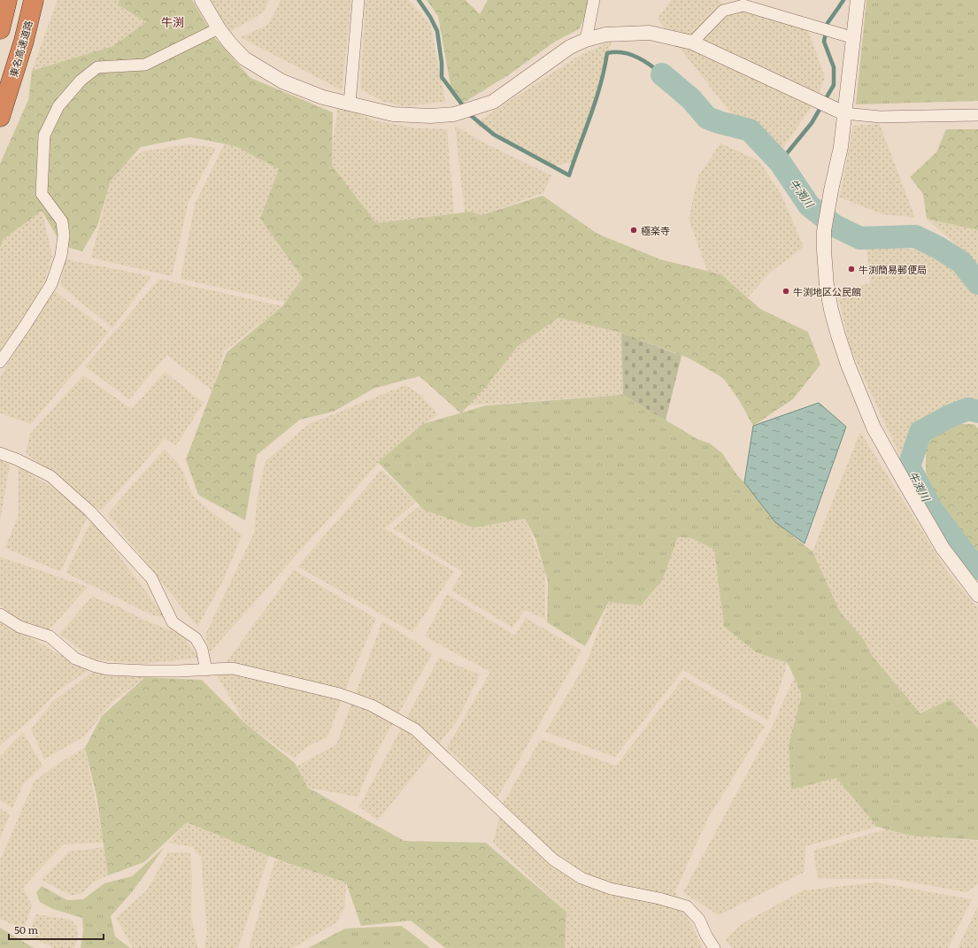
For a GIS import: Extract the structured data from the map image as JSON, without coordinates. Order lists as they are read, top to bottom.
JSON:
{
  "streets": {
    "highway": ["東名高速道路"]
  },
  "districts": ["牛渕"],
  "water": ["牛渕川"],
  "places": ["極楽寺", "牛渕簡易郵便局", "牛渕地区公民館"],
  "scale_bar": "50 m"
}
